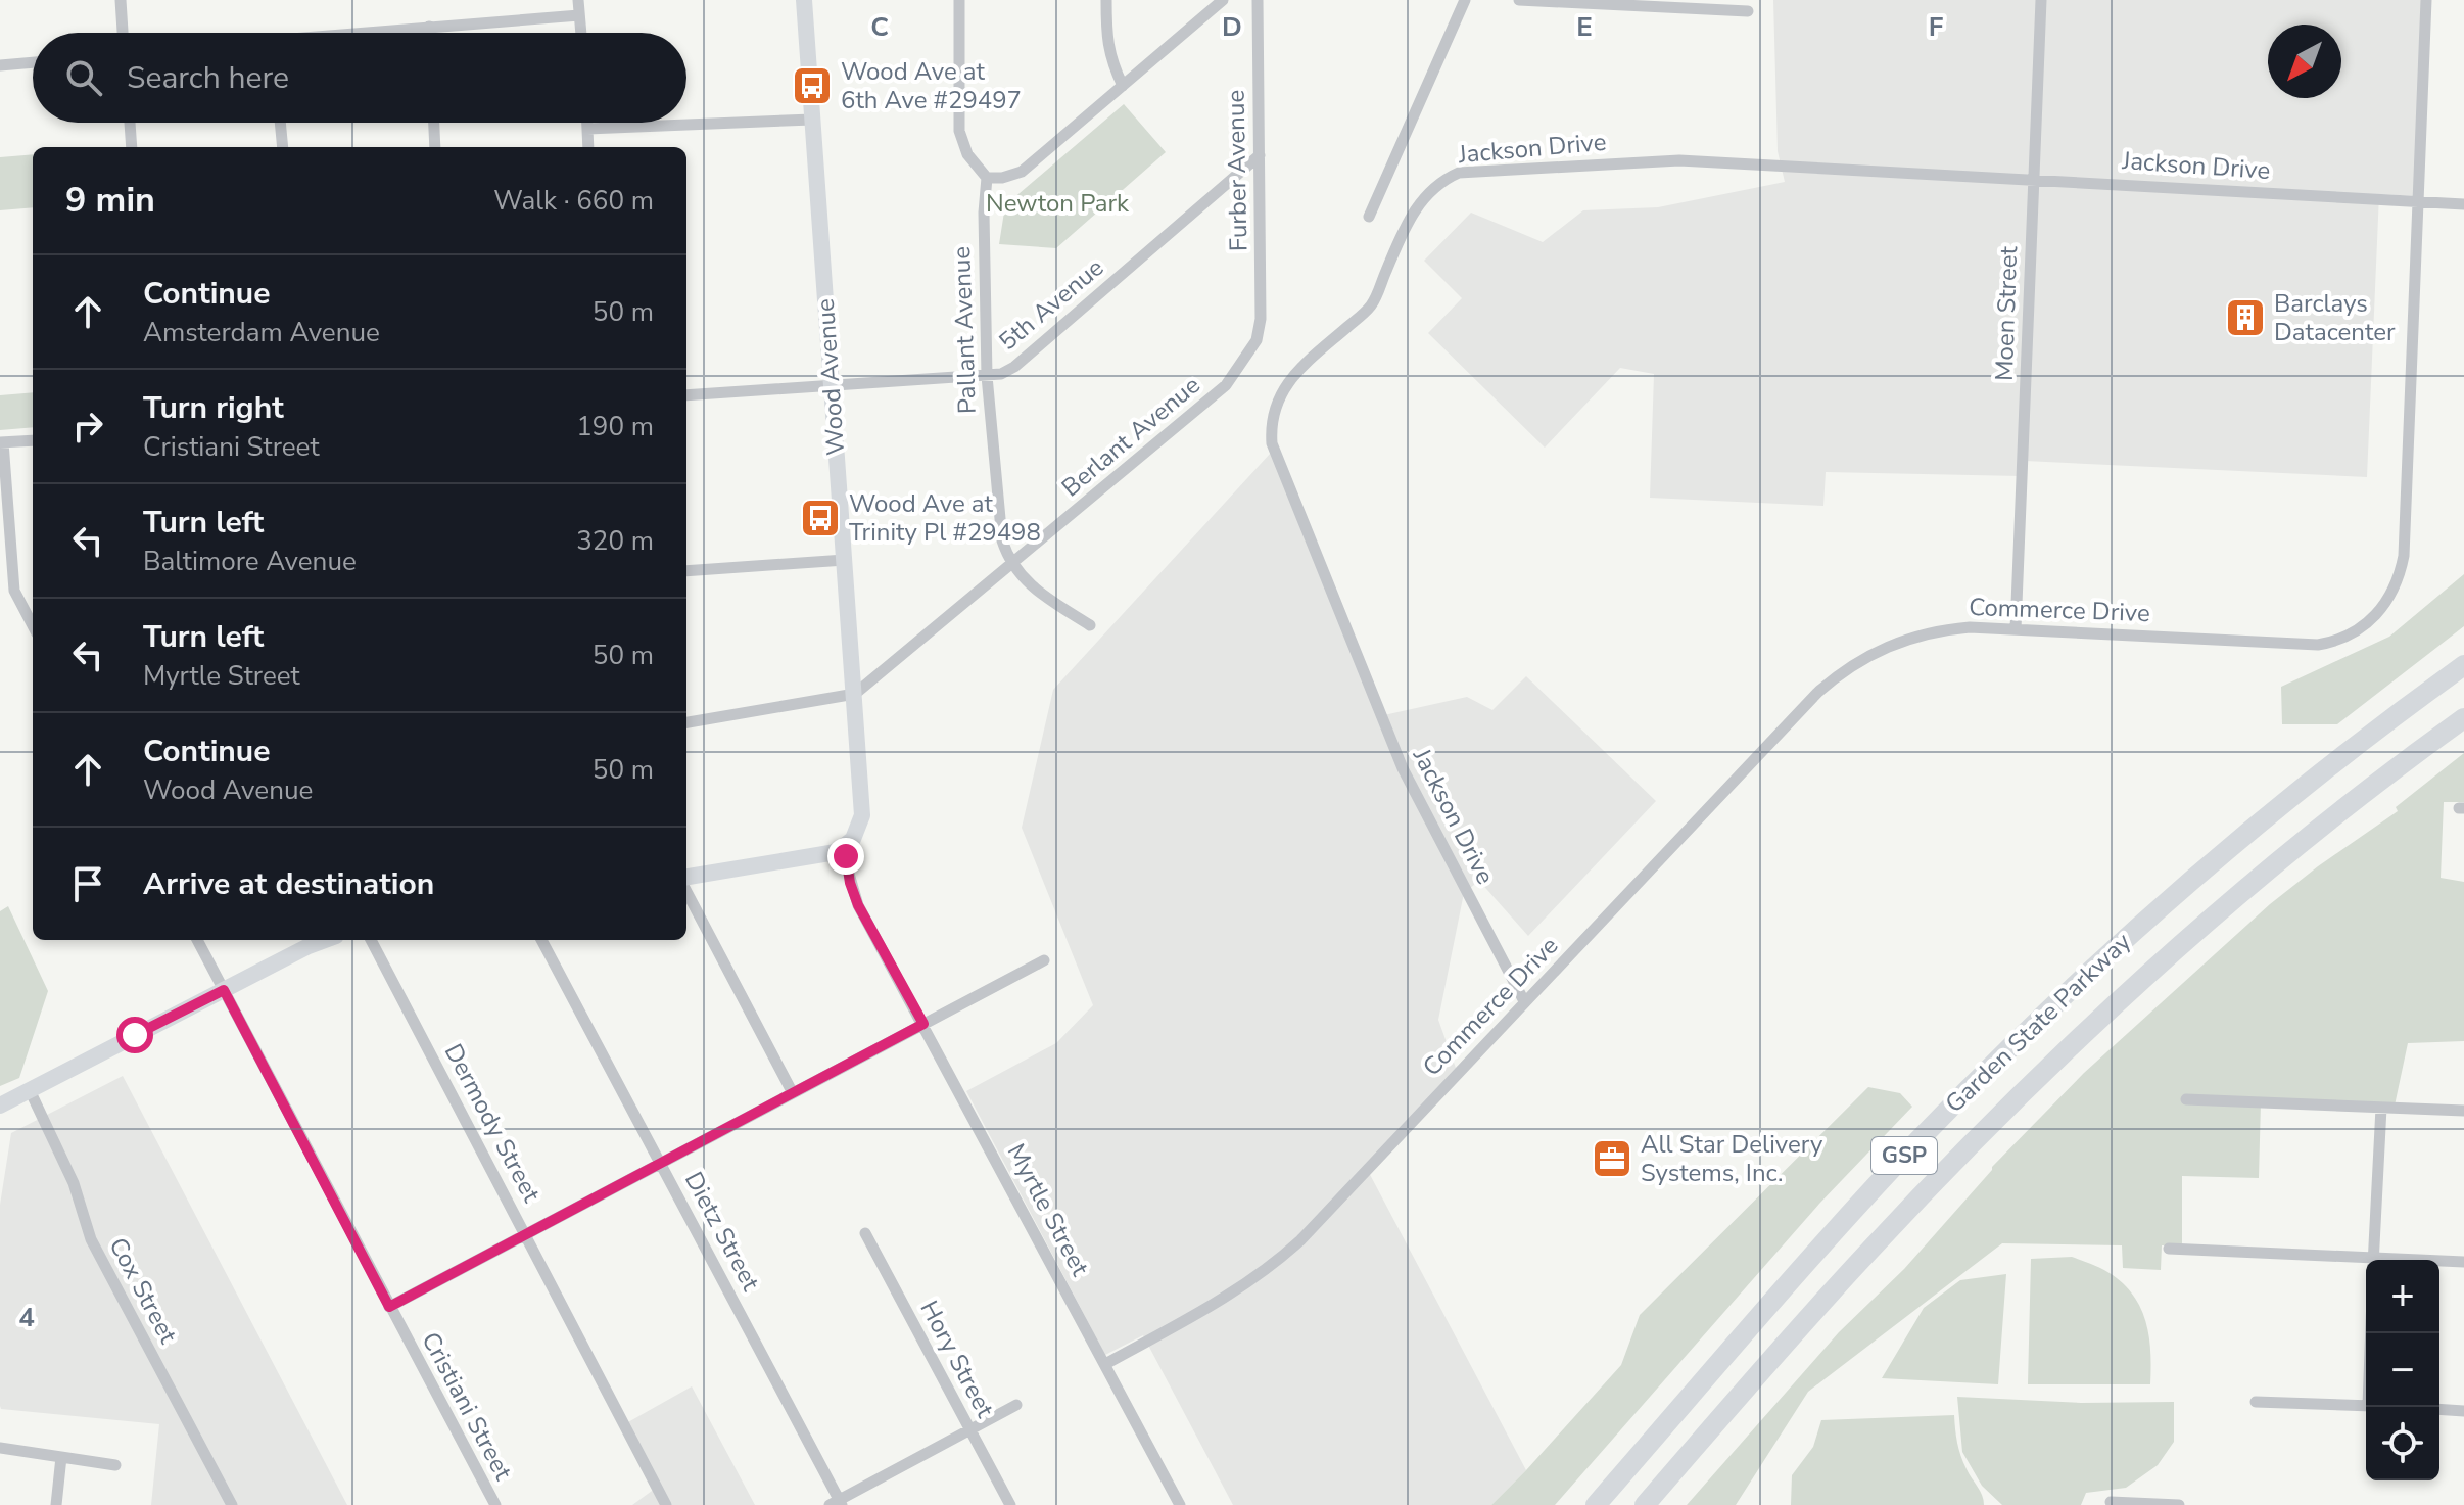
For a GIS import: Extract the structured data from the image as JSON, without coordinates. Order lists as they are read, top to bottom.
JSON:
{
  "streets": {
    "highway": ["Garden State Parkway", "GSP"],
    "main road": ["Wood Avenue"],
    "street": [
      "Jackson Drive",
      "Furber Avenue",
      "5th Avenue",
      "Moen Street",
      "Pallant Avenue",
      "Berlant Avenue",
      "Commerce Drive",
      "Dermody Street",
      "Myrtle Street",
      "Dietz Street",
      "Cox Street",
      "Hory Street",
      "Cristiani Street"
    ]
  },
  "crossings": [
    ["Jackson Drive", "Moen Street"],
    ["Jackson Drive", "Commerce Drive"],
    ["Furber Avenue", "5th Avenue"],
    ["Furber Avenue", "Berlant Avenue"],
    ["5th Avenue", "Pallant Avenue"],
    ["5th Avenue", "Wood Avenue"],
    ["Moen Street", "Commerce Drive"],
    ["Pallant Avenue", "Berlant Avenue"],
    ["Wood Avenue", "Berlant Avenue"],
    ["Wood Avenue", "Myrtle Street"],
    ["Commerce Drive", "Myrtle Street"]
  ],
  "parks": ["Newton Park"],
  "places": {
    "bus stop": ["Wood Ave at 6th Ave #29497", "Wood Ave at Trinity Pl #29498"],
    "building": ["Barclays Datacenter"],
    "office": ["All Star Delivery Systems, Inc."]
  },
  "north": "bottom left",
  "page": {
    "search": "Search here",
    "heading": ["9 min", "Walk · 660 m"],
    "list": [
      ["Continue", "Amsterdam Avenue", "50 m"],
      ["Turn right", "Cristiani Street", "190 m"],
      ["Turn left", "Baltimore Avenue", "320 m"],
      ["Turn left", "Myrtle Street", "50 m"],
      ["Continue", "Wood Avenue", "50 m"],
      "Arrive at destination"
    ],
    "map_buttons": ["+", "−"]
  },
  "grid": {
    "columns": [
      "C",
      "D",
      "E",
      "F"
    ],
    "rows": ["4"]
  }
}
